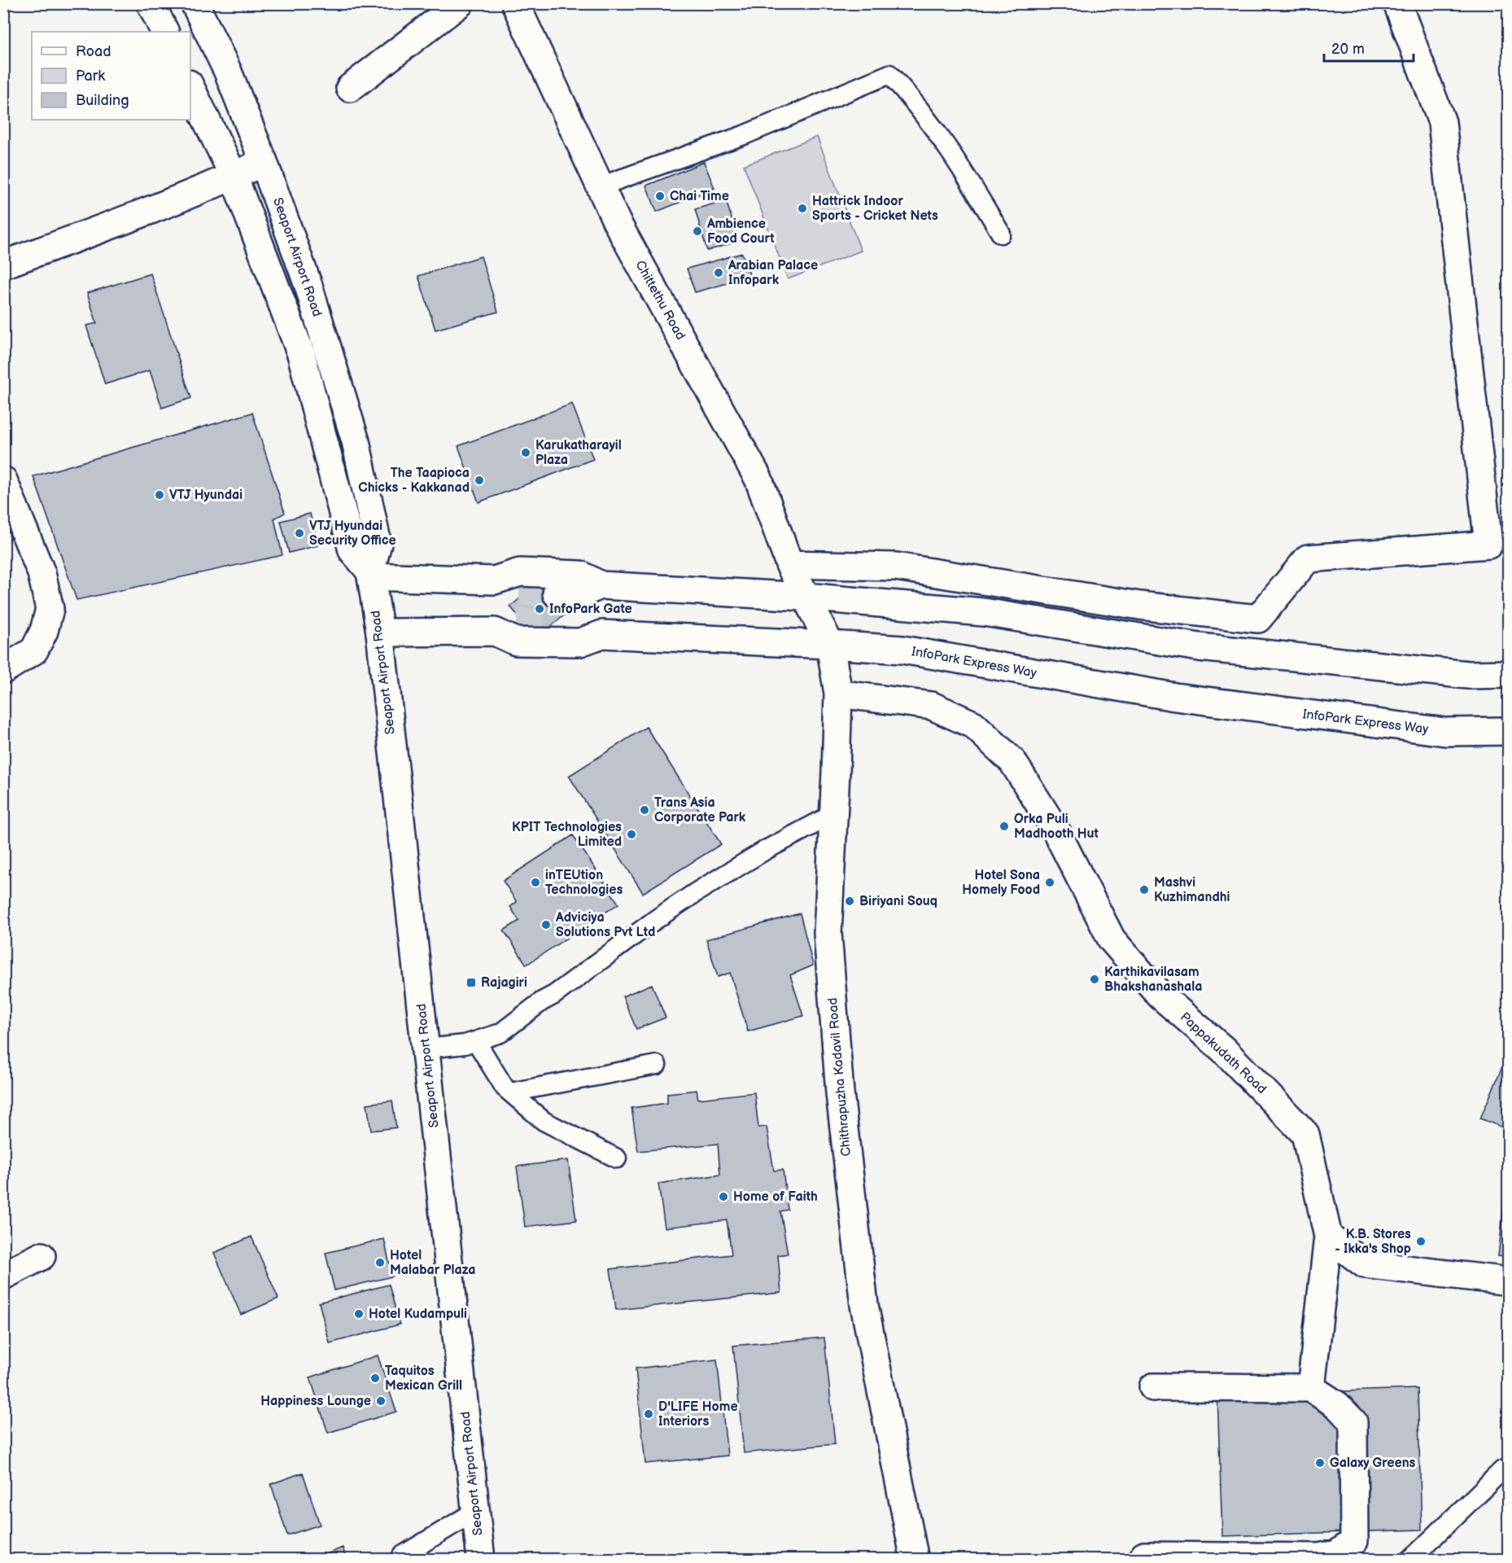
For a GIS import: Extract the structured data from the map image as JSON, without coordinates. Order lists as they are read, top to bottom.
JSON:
{
  "streets": {
    "street": [
      "Seaport Airport Road",
      "Chittethu Road",
      "InfoPark Express Way",
      "Pappakudath Road",
      "Chithrapuzha Kadavil Road"
    ]
  },
  "crossings": [
    ["Seaport Airport Road", "InfoPark Express Way"],
    ["Chittethu Road", "Chithrapuzha Kadavil Road"],
    ["InfoPark Express Way", "Chithrapuzha Kadavil Road"],
    ["Pappakudath Road", "Chithrapuzha Kadavil Road"]
  ],
  "places": {
    "other": [
      "Chai Time",
      "Hattrick Indoor Sports - Cricket Nets",
      "Ambience Food Court",
      "Arabian Palace Infopark",
      "Karukatharayil Plaza",
      "The Taapioca Chicks - Kakkanad",
      "VTJ Hyundai",
      "VTJ Hyundai Security Office",
      "InfoPark Gate",
      "Trans Asia Corporate Park",
      "Orka Puli Madhooth Hut",
      "KPIT Technologies Limited",
      "inTEUtion Technologies",
      "Hotel Sona Homely Food",
      "Mashvi Kuzhimandhi",
      "Biriyani Souq",
      "Adviciya Solutions Pvt Ltd",
      "Karthikavilasam Bhakshanashala",
      "Home of Faith",
      "K.B. Stores - Ikka's Shop",
      "Hotel Malabar Plaza",
      "Hotel Kudampuli",
      "Taquitos Mexican Grill",
      "Happiness Lounge",
      "D'LIFE Home Interiors",
      "Galaxy Greens"
    ],
    "transit": ["Rajagiri"]
  },
  "legend": ["Road", "Park", "Building"],
  "scale_bar": "20 m"
}
